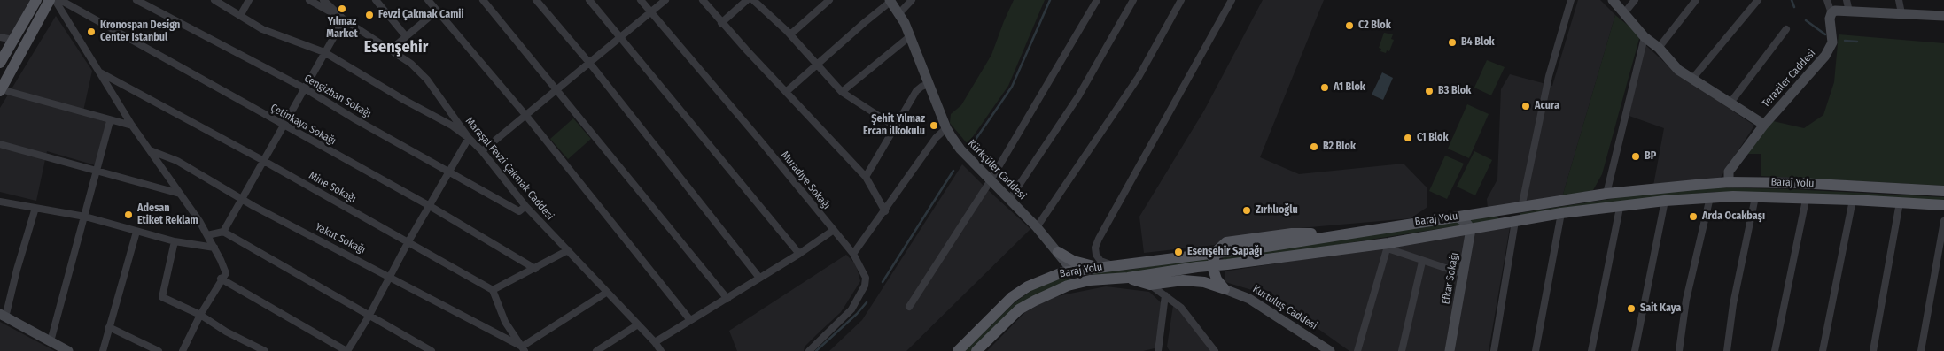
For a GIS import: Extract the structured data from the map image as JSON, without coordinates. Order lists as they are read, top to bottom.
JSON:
{
  "streets": {
    "main road": [
      "Teraziler Caddesi",
      "Kürkçüler Caddesi",
      "Baraj Yolu",
      "Efkar Sokağı",
      "Kurtuluş Caddesi"
    ],
    "street": [
      "Cengizhan Sokağı",
      "Çetinkaya Sokağı",
      "Maraşal Fevzi Çakmak Caddesi",
      "Muradiye Sokağı",
      "Mine Sokağı",
      "Yakut Sokağı"
    ]
  },
  "crossings": [
    ["Teraziler Caddesi", "Baraj Yolu"],
    ["Cengizhan Sokağı", "Maraşal Fevzi Çakmak Caddesi"],
    ["Kürkçüler Caddesi", "Baraj Yolu"],
    ["Baraj Yolu", "Efkar Sokağı"]
  ],
  "districts": ["Esenşehir"],
  "places": [
    "Yılmaz Market",
    "Fevzi Çakmak Camii",
    "C2 Blok",
    "Kronospan Design Center Istanbul",
    "B4 Blok",
    "A1 Blok",
    "B3 Blok",
    "Acura",
    "Şehit Yılmaz Ercan ilkokulu",
    "C1 Blok",
    "B2 Blok",
    "BP",
    "Zırhlıoğlu",
    "Adesan Etiket Reklam",
    "Arda Ocakbaşı",
    "Esenşehir Sapağı",
    "Sait Kaya"
  ]
}
